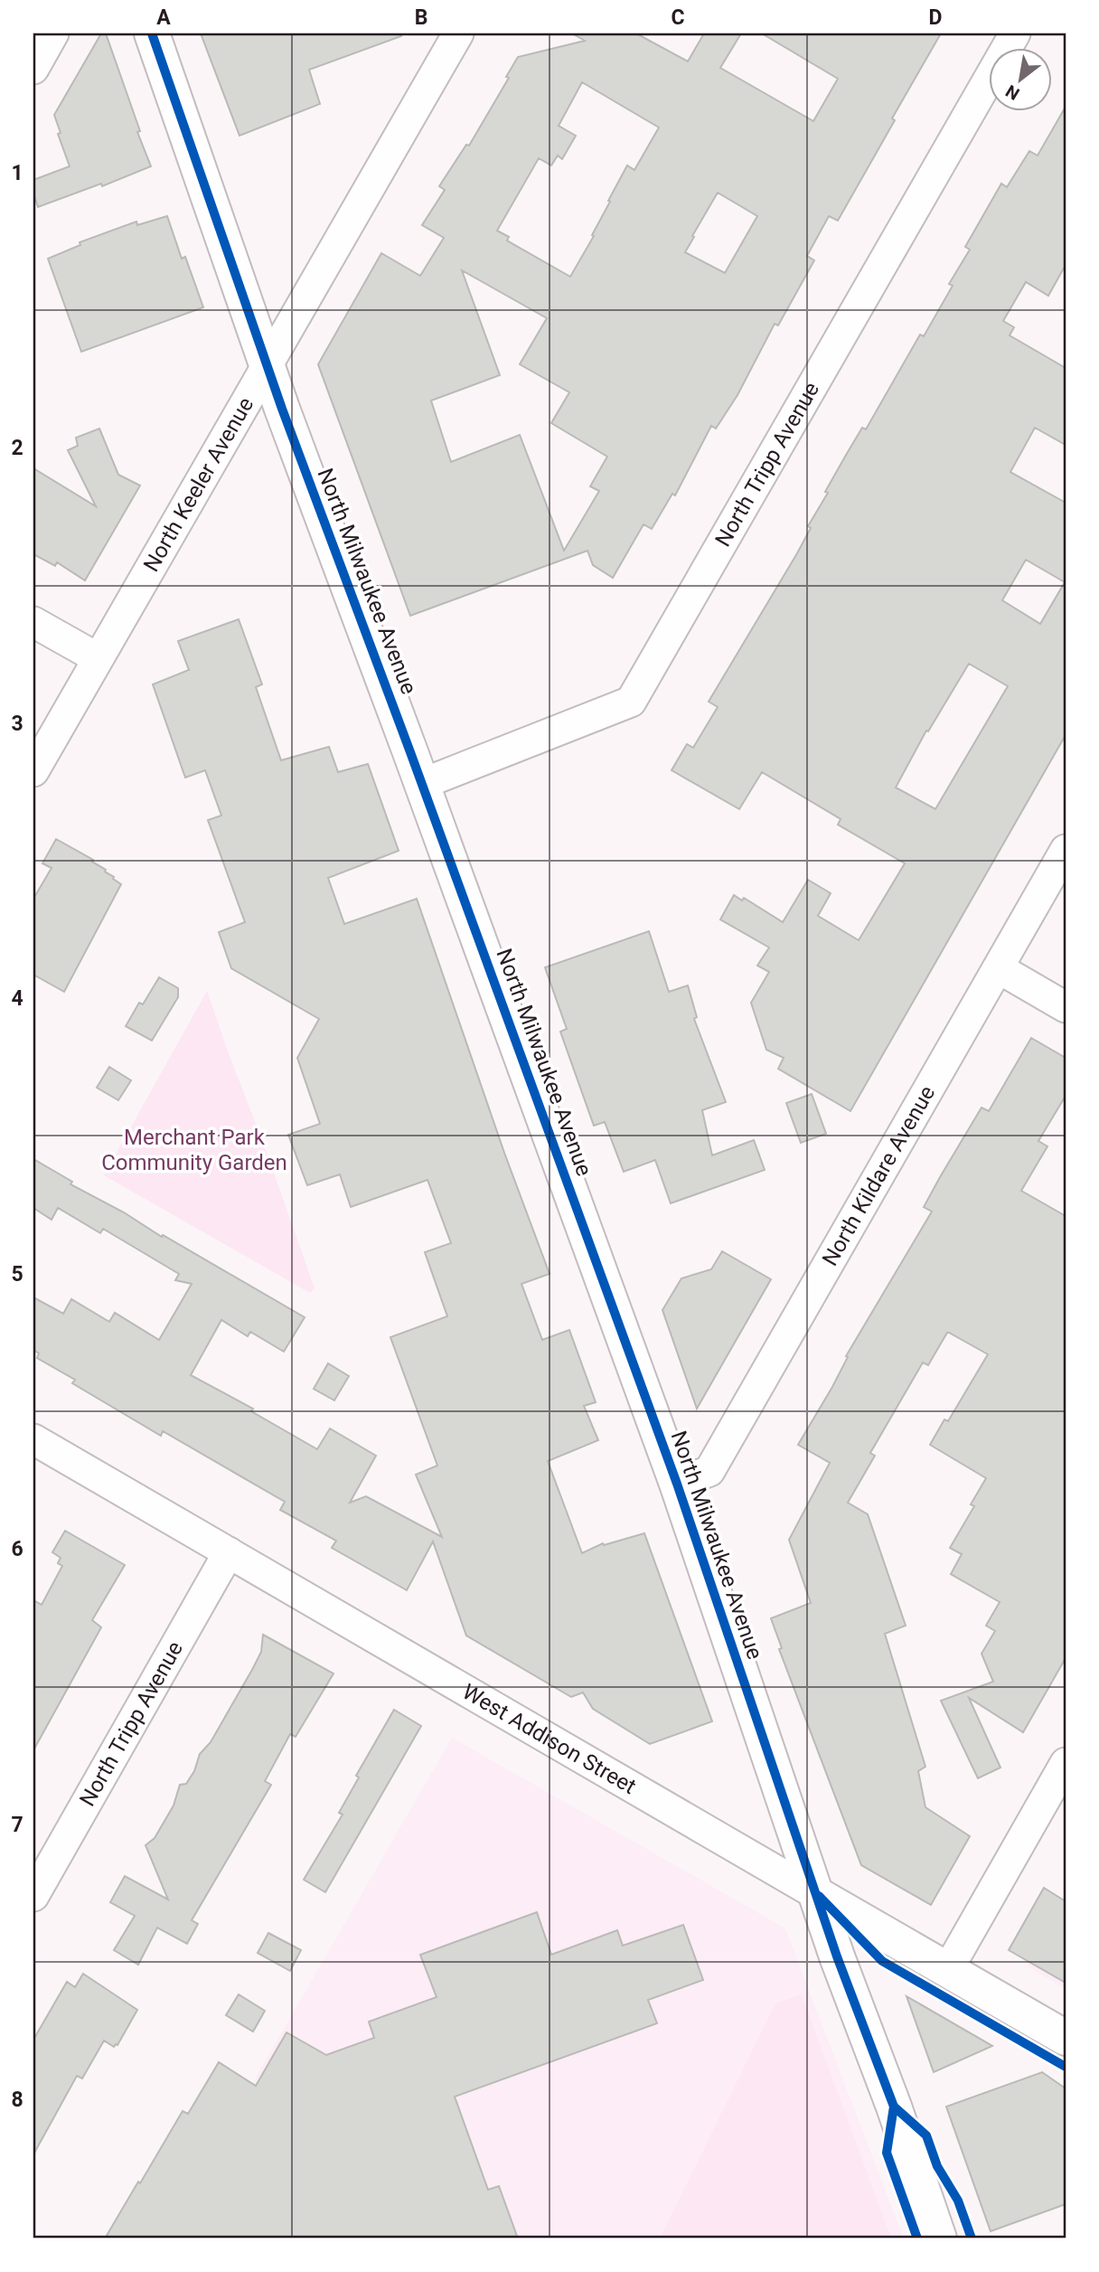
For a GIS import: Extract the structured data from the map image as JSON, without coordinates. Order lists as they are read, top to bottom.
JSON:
{
  "streets": {
    "main road": ["North Milwaukee Avenue", "West Addison Street"],
    "street": ["North Tripp Avenue", "North Keeler Avenue", "North Kildare Avenue"]
  },
  "crossings": [
    ["North Tripp Avenue", "North Milwaukee Avenue"],
    ["North Tripp Avenue", "West Addison Street"],
    ["North Keeler Avenue", "North Milwaukee Avenue"],
    ["North Milwaukee Avenue", "North Kildare Avenue"],
    ["North Milwaukee Avenue", "West Addison Street"]
  ],
  "parks": ["Merchant Park Community Garden"],
  "north": "bottom left",
  "grid": {
    "columns": [
      "A",
      "B",
      "C",
      "D"
    ],
    "rows": [
      "1",
      "2",
      "3",
      "4",
      "5",
      "6",
      "7",
      "8"
    ]
  }
}
